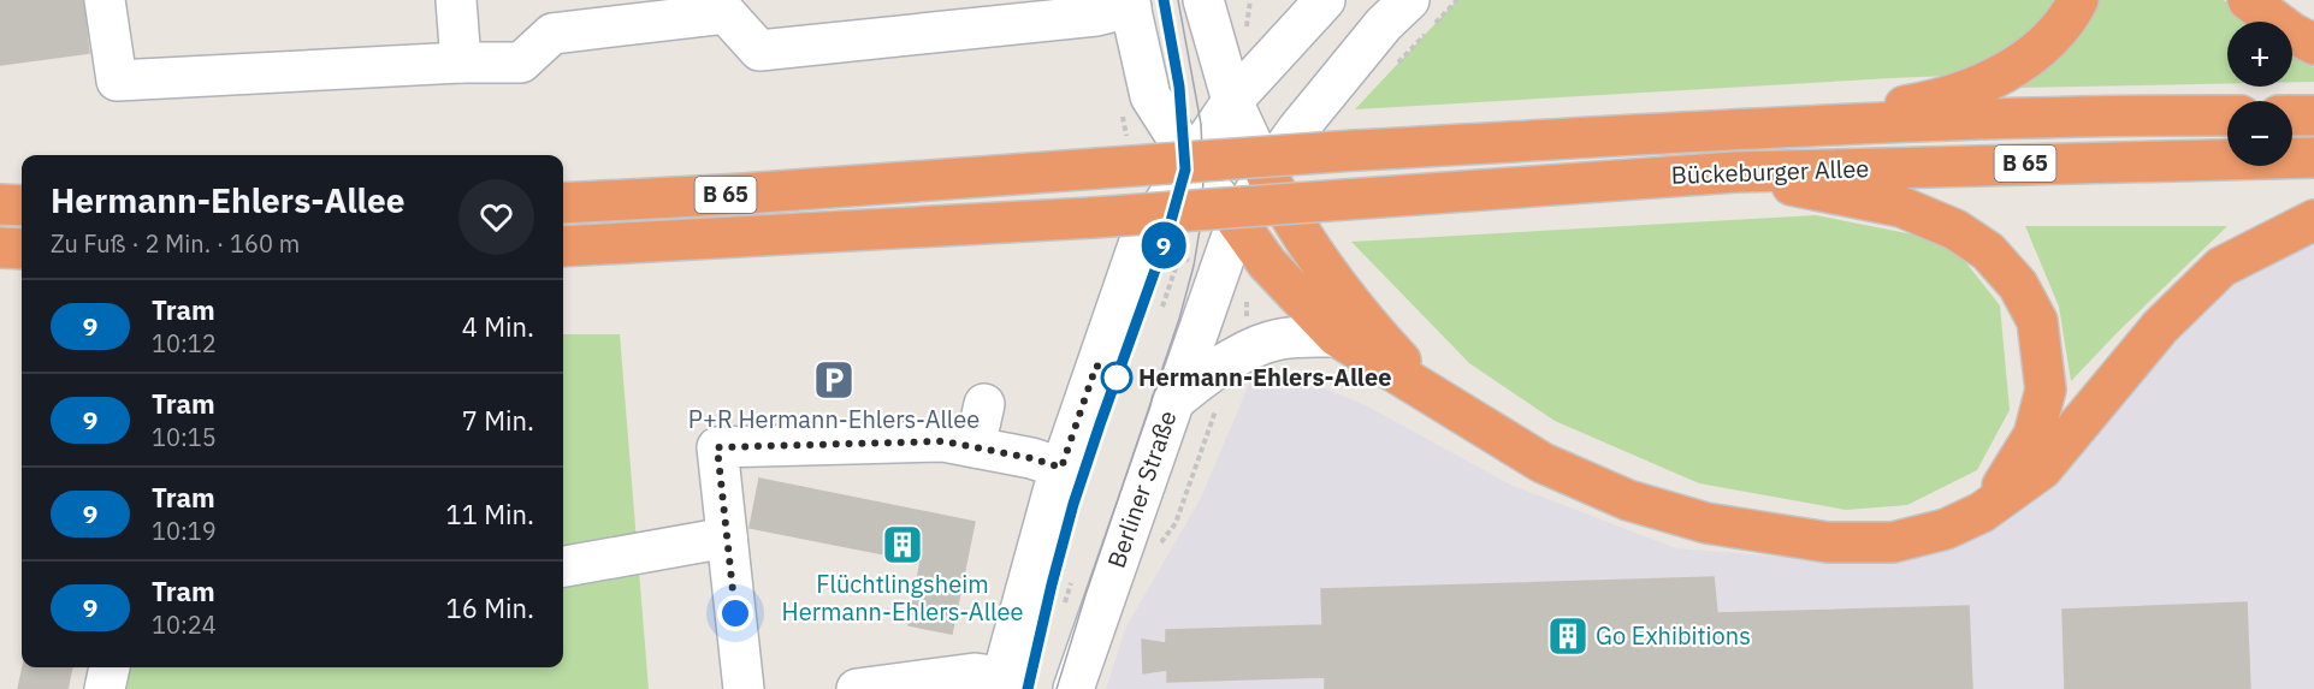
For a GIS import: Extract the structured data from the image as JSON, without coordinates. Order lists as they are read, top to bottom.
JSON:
{
  "streets": {
    "highway": ["B 65", "Bückeburger Allee"],
    "street": ["Berliner Straße"]
  },
  "places": {
    "other": ["Hermann-Ehlers-Allee"],
    "parking": ["P+R Hermann-Ehlers-Allee"],
    "building": ["Flüchtlingsheim Hermann-Ehlers-Allee", "Go Exhibitions"]
  },
  "lines": ["tram line 9"],
  "page": {
    "on_map": "9",
    "map_buttons": ["+", "−"],
    "heading": ["Hermann-Ehlers-Allee", "Zu Fuß · 2 Min. · 160 m"],
    "list": [
      {
        "mark": "9",
        "name": "Tram",
        "note": "10:12",
        "value": "4 Min."
      },
      {
        "mark": "9",
        "name": "Tram",
        "note": "10:15",
        "value": "7 Min."
      },
      {
        "mark": "9",
        "name": "Tram",
        "note": "10:19",
        "value": "11 Min."
      },
      {
        "mark": "9",
        "name": "Tram",
        "note": "10:24",
        "value": "16 Min."
      }
    ]
  }
}
